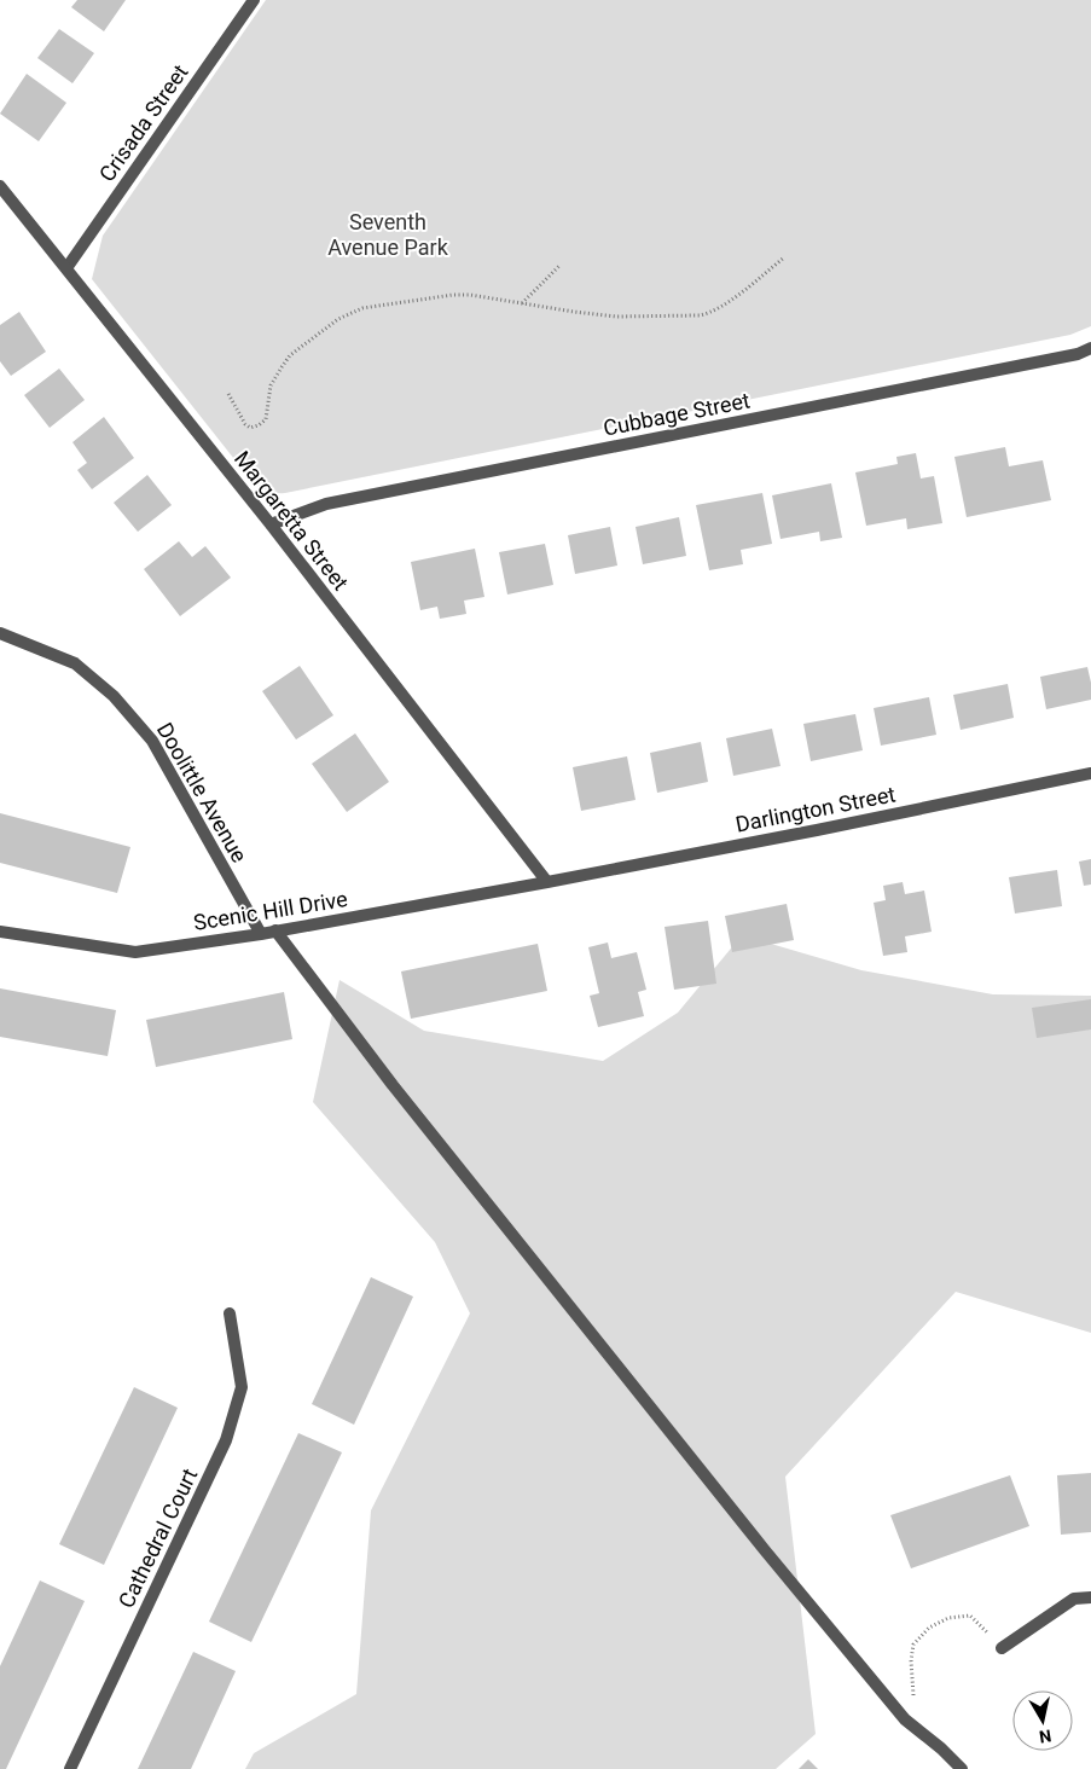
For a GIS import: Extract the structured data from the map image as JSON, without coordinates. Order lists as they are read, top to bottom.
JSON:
{
  "streets": {
    "street": [
      "Crisada Street",
      "Cubbage Street",
      "Margaretta Street",
      "Doolittle Avenue",
      "Darlington Street",
      "Scenic Hill Drive",
      "Cathedral Court"
    ]
  },
  "crossings": [
    ["Crisada Street", "Margaretta Street"],
    ["Cubbage Street", "Margaretta Street"],
    ["Margaretta Street", "Darlington Street"],
    ["Margaretta Street", "Scenic Hill Drive"],
    ["Doolittle Avenue", "Scenic Hill Drive"],
    ["Darlington Street", "Scenic Hill Drive"]
  ],
  "parks": ["Seventh Avenue Park"],
  "north": "bottom"
}
